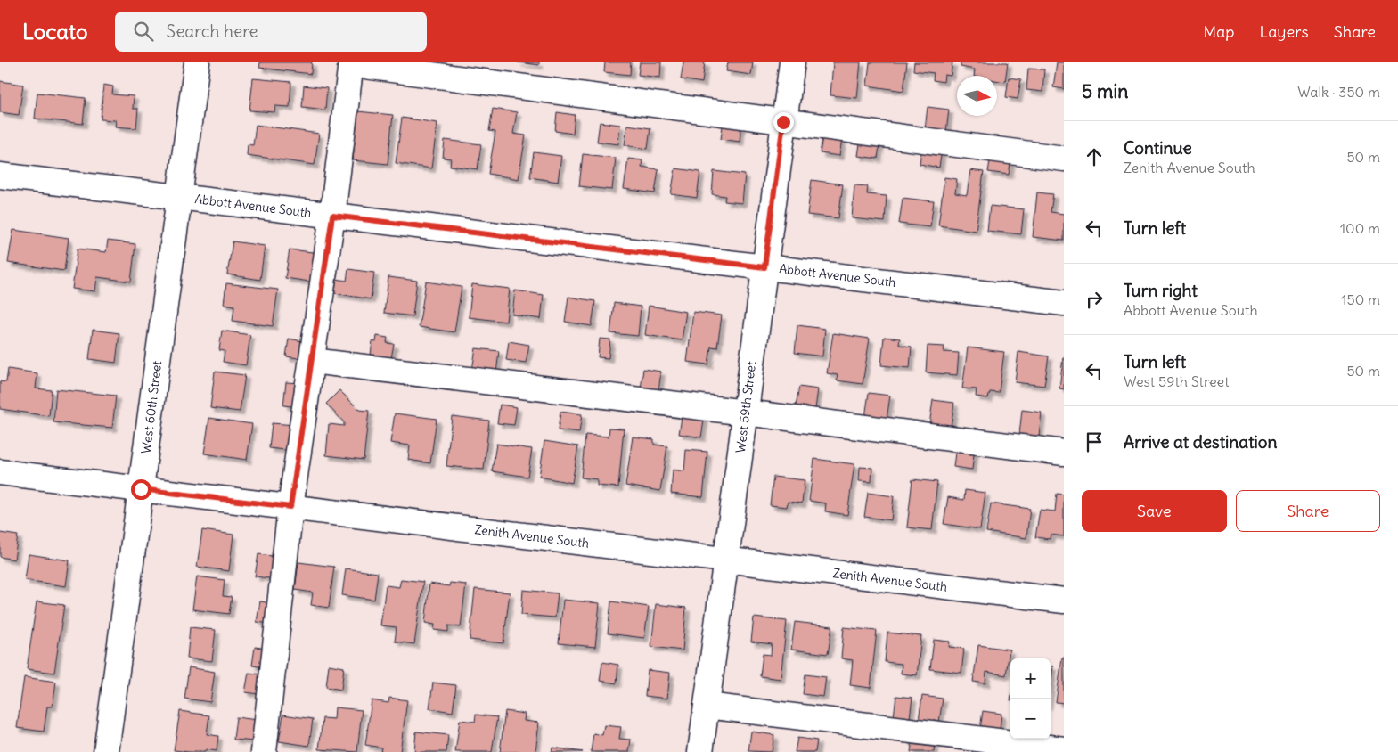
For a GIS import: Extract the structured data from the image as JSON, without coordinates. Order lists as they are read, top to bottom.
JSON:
{
  "streets": {
    "street": [
      "Abbott Avenue South",
      "West 60th Street",
      "West 59th Street",
      "Zenith Avenue South"
    ]
  },
  "crossings": [
    ["Abbott Avenue South", "West 60th Street"],
    ["Abbott Avenue South", "West 59th Street"],
    ["West 60th Street", "Zenith Avenue South"],
    ["West 59th Street", "Zenith Avenue South"]
  ],
  "north": "right",
  "page": {
    "header": "Locato",
    "search": "Search here",
    "nav": ["Map", "Layers", "Share"],
    "heading": ["5 min", "Walk · 350 m"],
    "list": [
      ["Continue", "Zenith Avenue South", "50 m"],
      ["Turn left", "100 m"],
      ["Turn right", "Abbott Avenue South", "150 m"],
      ["Turn left", "West 59th Street", "50 m"],
      "Arrive at destination"
    ],
    "buttons": ["Save", "Share"],
    "map_buttons": ["+", "−"]
  }
}
